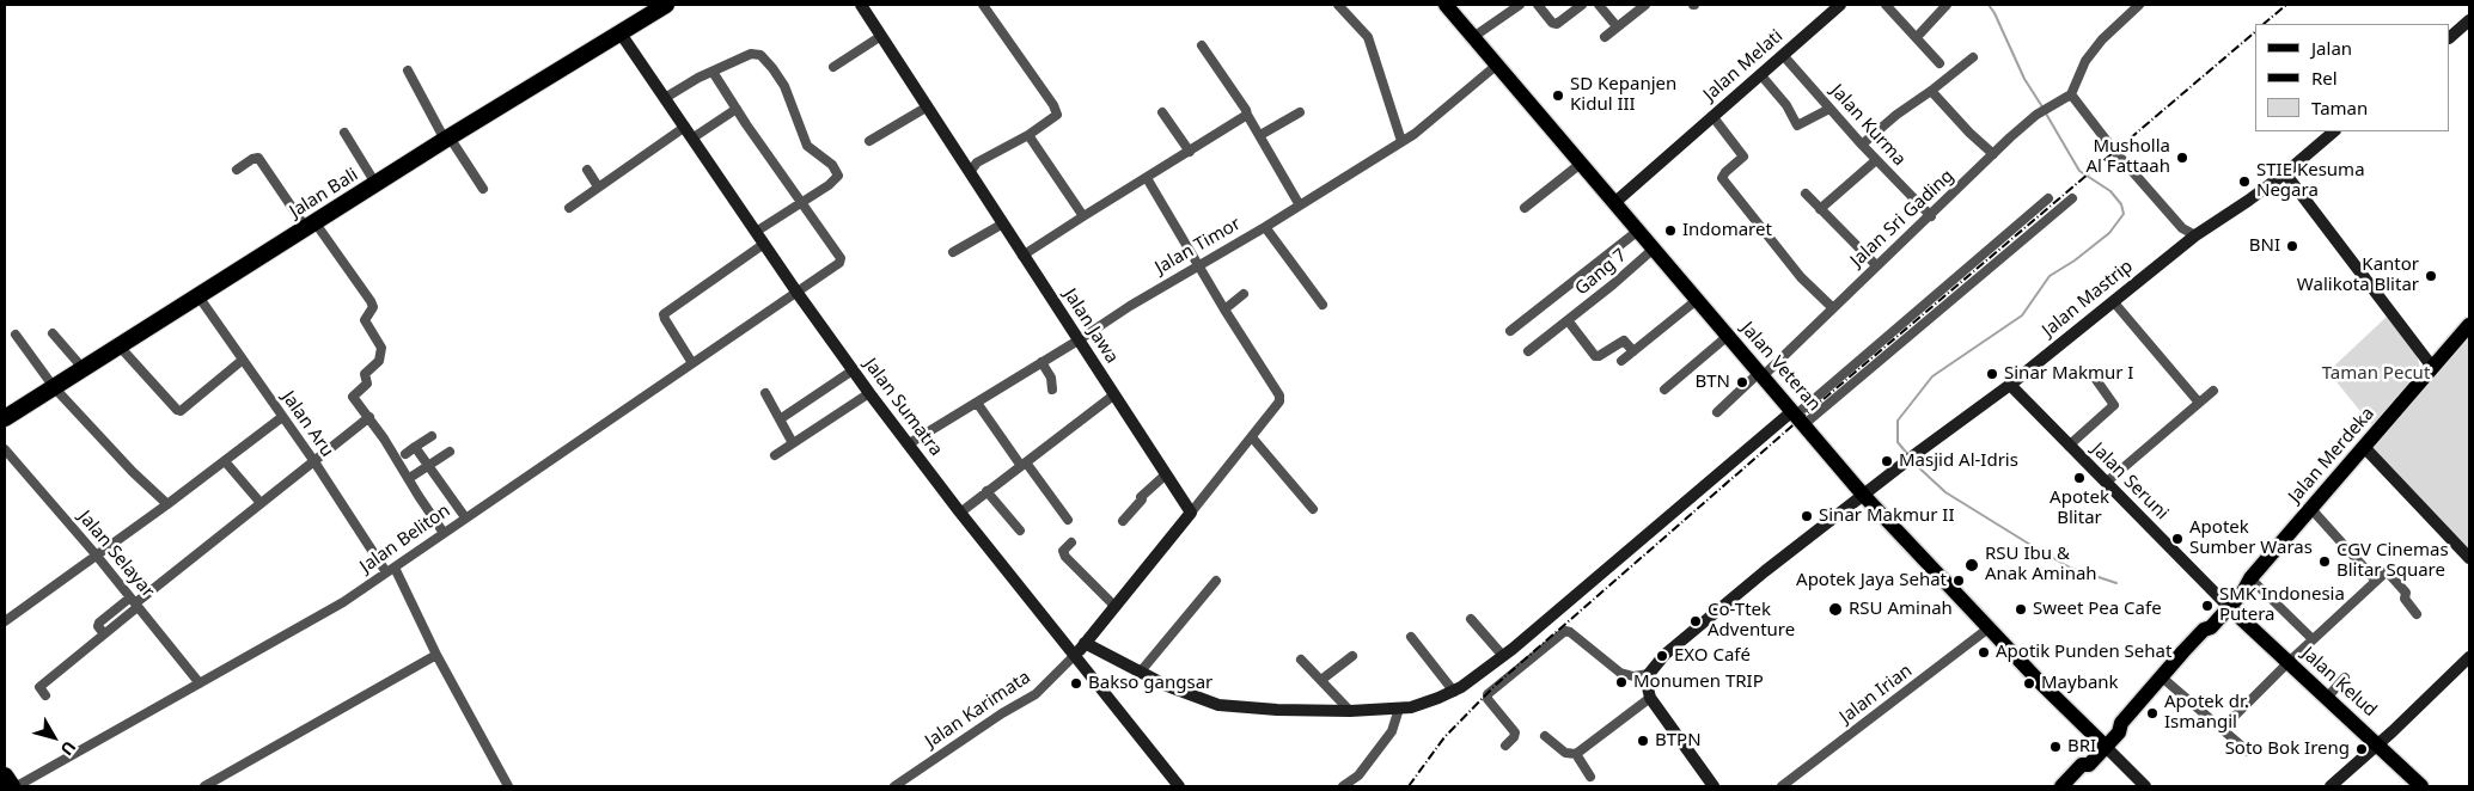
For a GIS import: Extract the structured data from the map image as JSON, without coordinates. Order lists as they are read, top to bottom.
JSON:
{
  "streets": {
    "highway": ["Jalan Bali"],
    "main road": [
      "Jalan Melati",
      "Jalan Mastrip",
      "Jalan Jawa",
      "Jalan Veteran",
      "Jalan Sumatra",
      "Jalan Merdeka",
      "Jalan Seruni",
      "Jalan Kelud"
    ],
    "street": [
      "Jalan Kurma",
      "Jalan Sri Gading",
      "Jalan Timor",
      "Gang 7",
      "Jalan Aru",
      "Jalan Beliton",
      "Jalan Selayar",
      "Jalan Irian",
      "Jalan Karimata"
    ]
  },
  "crossings": [
    ["Jalan Melati", "Jalan Kurma"],
    ["Jalan Melati", "Jalan Veteran"],
    ["Jalan Kurma", "Jalan Sri Gading"],
    ["Jalan Bali", "Jalan Sumatra"],
    ["Jalan Bali", "Jalan Aru"],
    ["Jalan Sri Gading", "Jalan Veteran"],
    ["Jalan Timor", "Jalan Jawa"],
    ["Jalan Timor", "Jalan Veteran"],
    ["Jalan Timor", "Jalan Sumatra"],
    ["Gang 7", "Jalan Veteran"],
    ["Jalan Mastrip", "Jalan Veteran"],
    ["Jalan Mastrip", "Jalan Seruni"],
    ["Jalan Veteran", "Jalan Merdeka"],
    ["Jalan Veteran", "Jalan Irian"],
    ["Jalan Sumatra", "Jalan Beliton"],
    ["Jalan Sumatra", "Jalan Karimata"],
    ["Jalan Aru", "Jalan Beliton"],
    ["Jalan Merdeka", "Jalan Seruni"],
    ["Jalan Merdeka", "Jalan Kelud"],
    ["Jalan Seruni", "Jalan Kelud"],
    ["Jalan Beliton", "Jalan Selayar"]
  ],
  "parks": ["Taman Pecut"],
  "places": [
    "SD Kepanjen Kidul III",
    "Musholla Al Fattaah",
    "STIE Kesuma Negara",
    "Indomaret",
    "BNI",
    "Kantor Walikota Blitar",
    "Sinar Makmur I",
    "BTN",
    "Masjid Al-Idris",
    "Apotek Blitar",
    "Sinar Makmur II",
    "Apotek Sumber Waras",
    "CGV Cinemas Blitar Square",
    "RSU Ibu & Anak Aminah",
    "Apotek Jaya Sehat",
    "SMK Indonesia Putera",
    "RSU Aminah",
    "Sweet Pea Cafe",
    "Co-Ttek Adventure",
    "Apotik Punden Sehat",
    "EXO Café",
    "Monumen TRIP",
    "Bakso gangsar",
    "Maybank",
    "Apotek dr. Ismangil",
    "BTPN",
    "BRI",
    "Soto Bok Ireng"
  ],
  "legend": ["Jalan", "Rel", "Taman"],
  "north": "bottom right"
}
